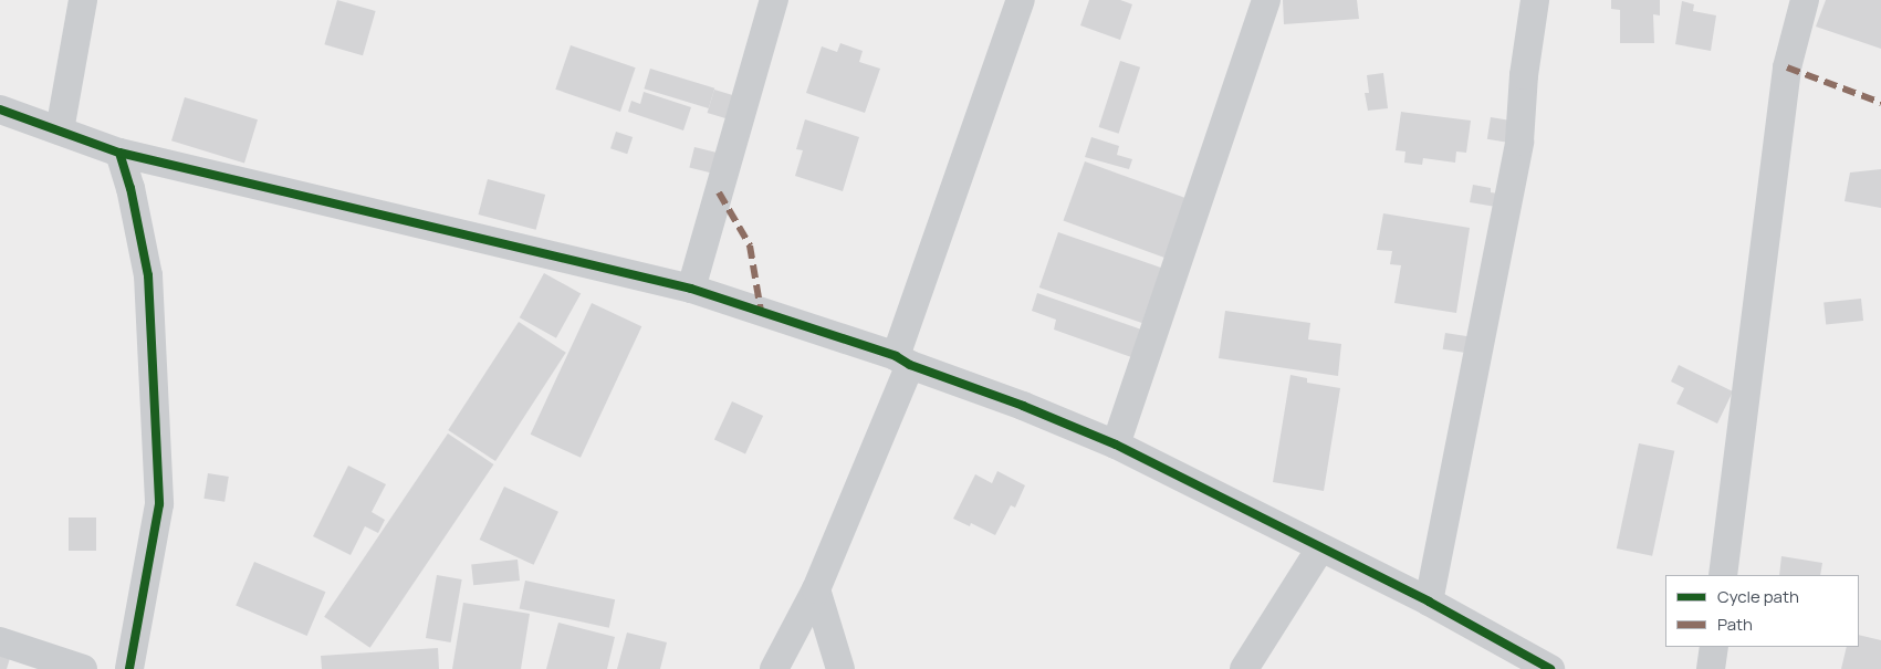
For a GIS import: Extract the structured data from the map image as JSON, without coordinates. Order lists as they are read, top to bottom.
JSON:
{
  "legend": ["Cycle path", "Path"]
}
